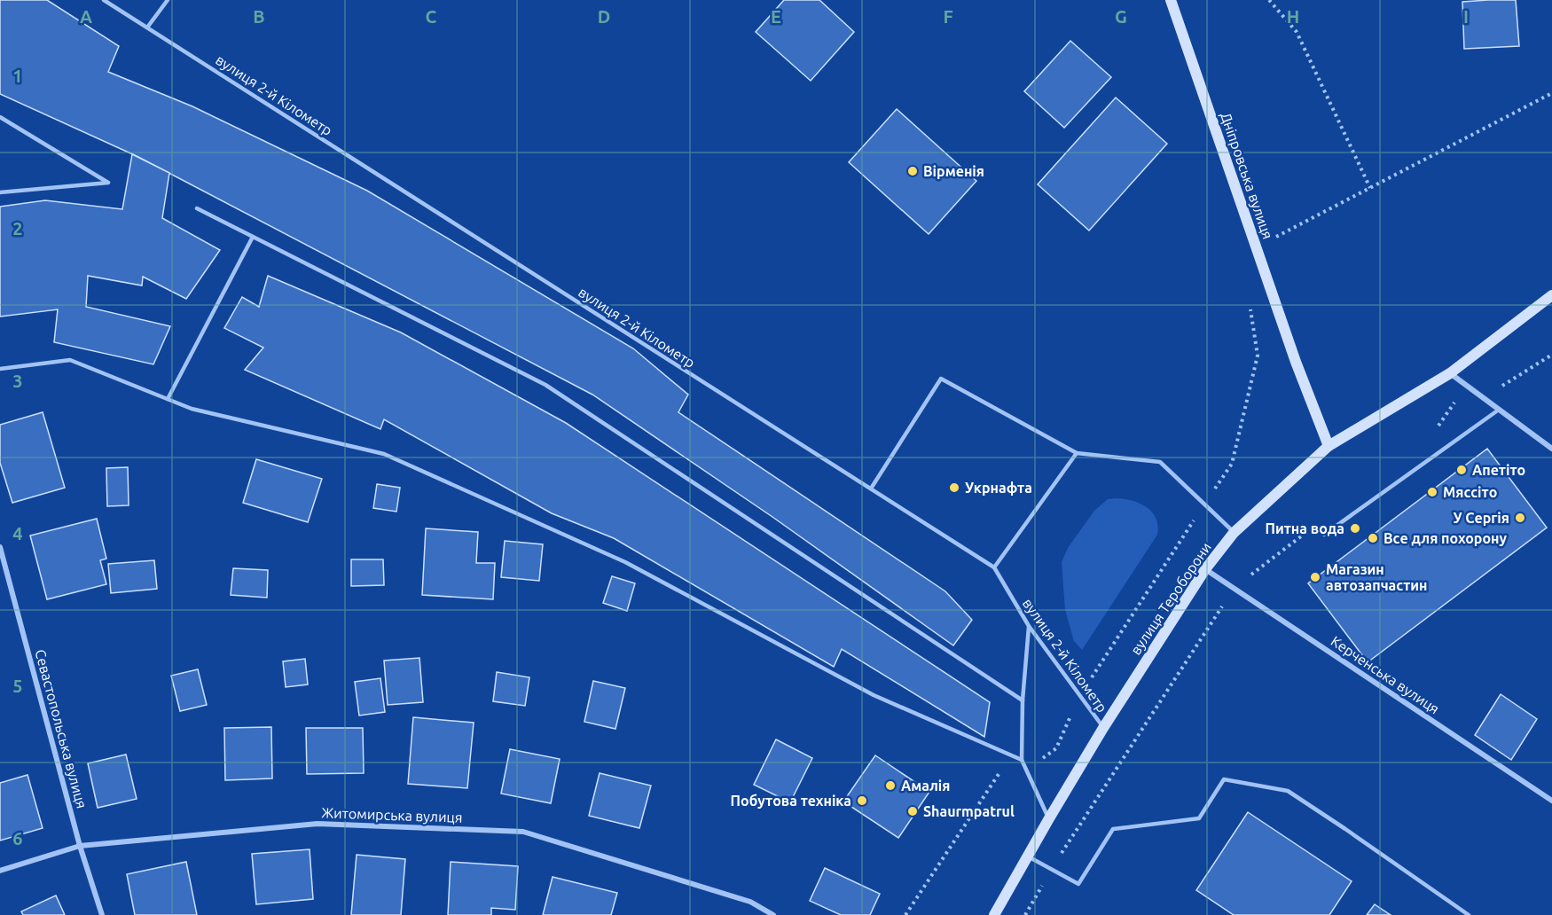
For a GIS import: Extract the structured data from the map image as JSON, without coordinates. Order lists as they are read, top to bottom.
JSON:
{
  "streets": {
    "main road": ["Дніпровська вулиця", "вулиця Тероборони"],
    "street": ["Керченська вулиця", "Севастопольська вулиця", "Житомирська вулиця"],
    "lane": ["вулиця 2-й Кілометр"]
  },
  "crossings": [
    ["вулиця 2-й Кілометр", "вулиця Тероборони"],
    ["Дніпровська вулиця", "вулиця Тероборони"],
    ["вулиця Тероборони", "Керченська вулиця"],
    ["Севастопольська вулиця", "Житомирська вулиця"]
  ],
  "places": [
    "Вірменія",
    "Апетіто",
    "Укрнафта",
    "Мяссіто",
    "У Сергія",
    "Питна вода",
    "Все для похорону",
    "Магазин автозапчастин",
    "Амалія",
    "Побутова техніка",
    "Shaurmpatrul"
  ],
  "grid": {
    "columns": [
      "A",
      "B",
      "C",
      "D",
      "E",
      "F",
      "G",
      "H",
      "I"
    ],
    "rows": [
      "1",
      "2",
      "3",
      "4",
      "5",
      "6"
    ]
  }
}
